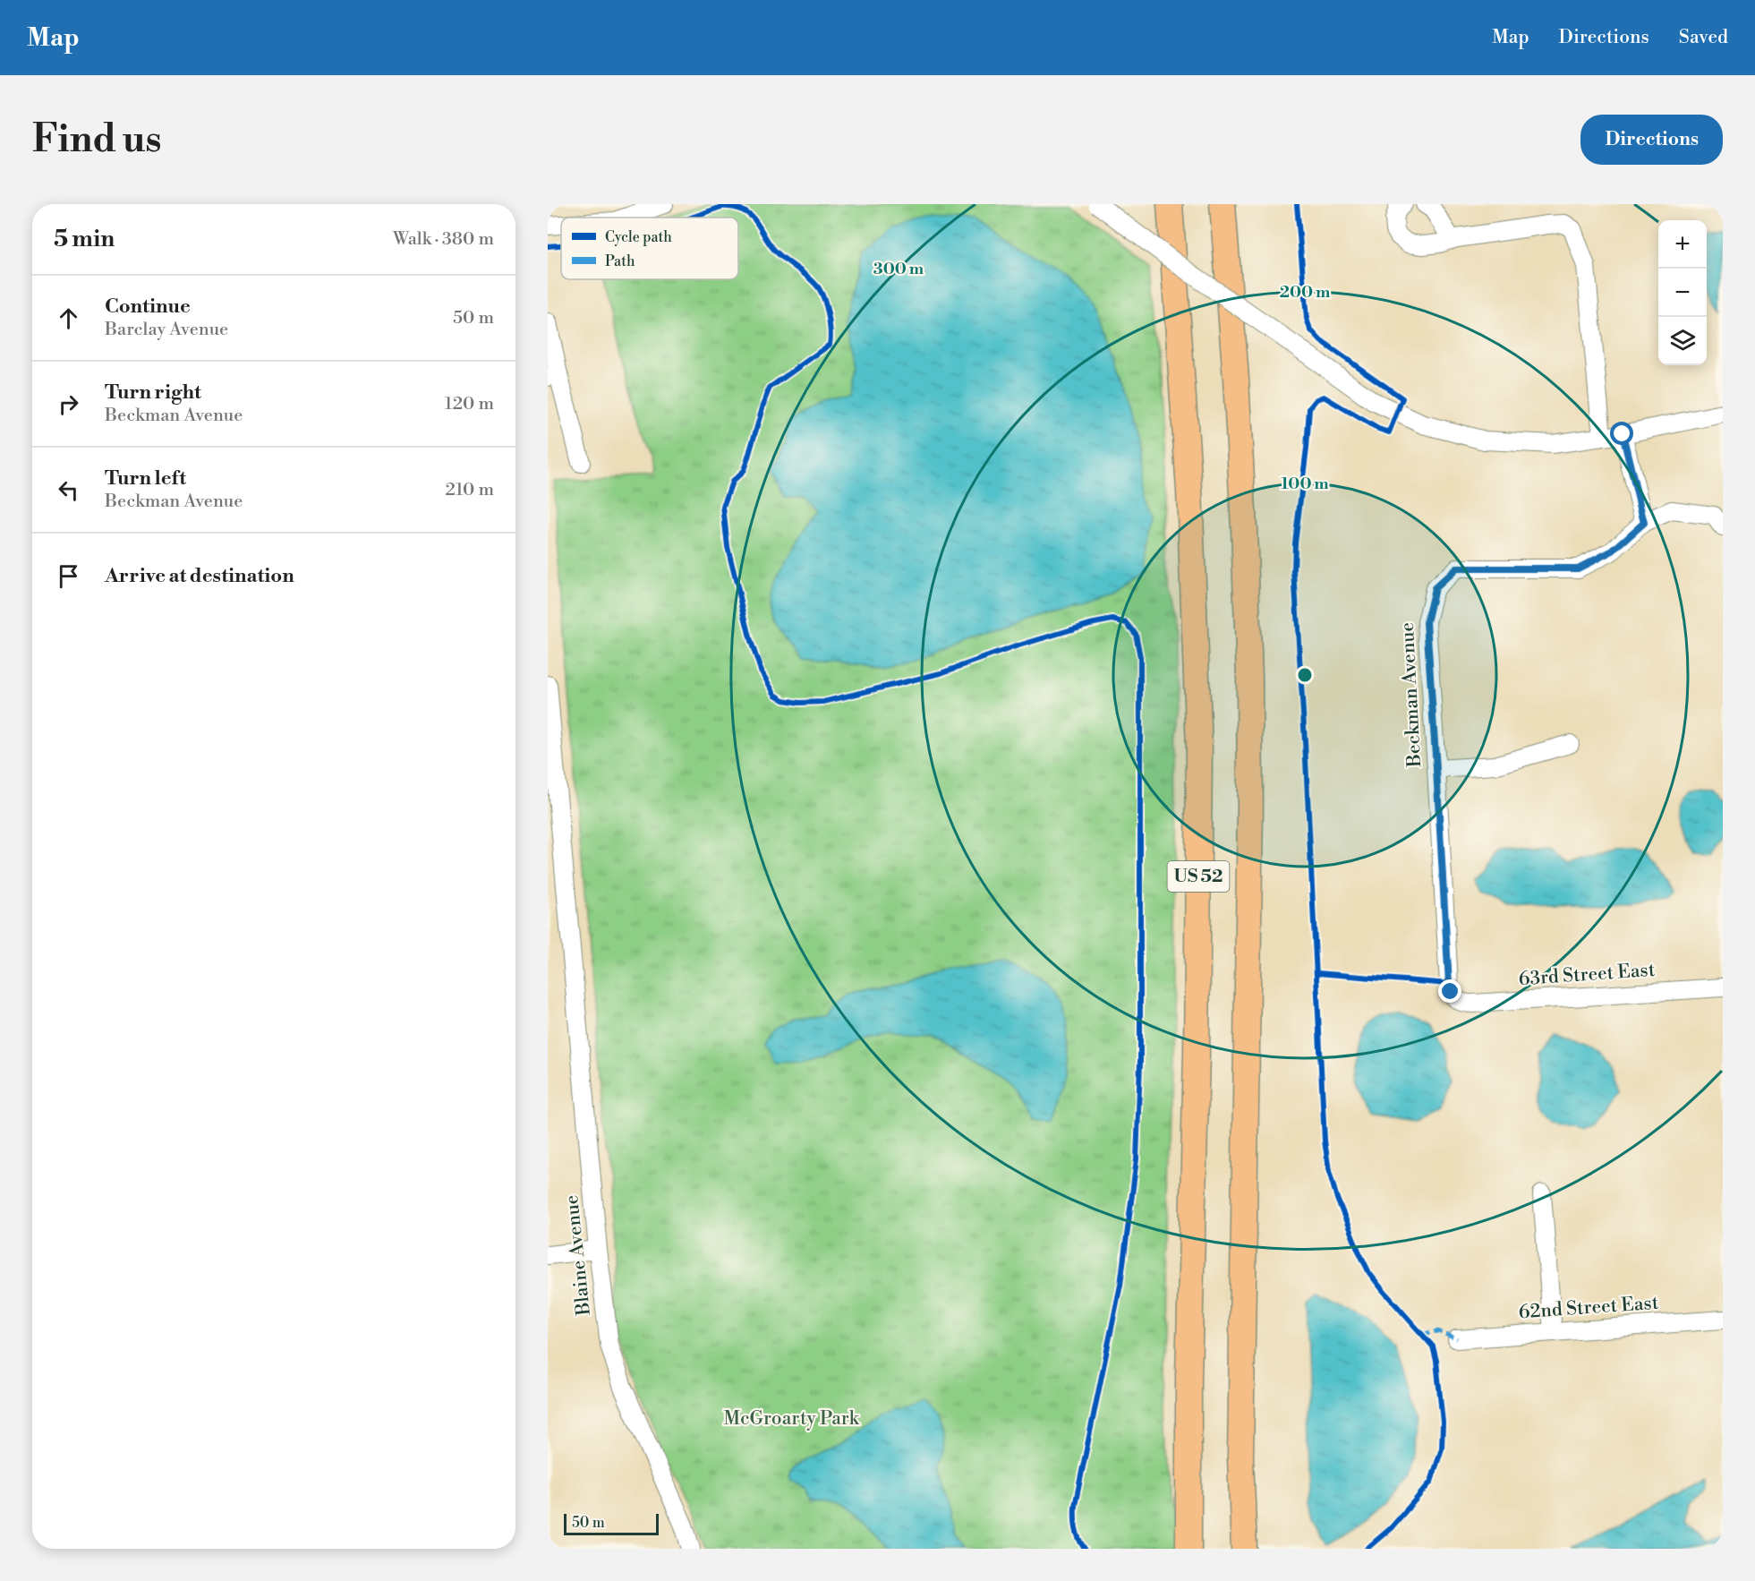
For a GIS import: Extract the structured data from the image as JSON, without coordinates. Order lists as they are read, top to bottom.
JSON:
{
  "streets": {
    "highway": ["US 52"],
    "street": [
      "Beckman Avenue",
      "63rd Street East",
      "Blaine Avenue",
      "62nd Street East"
    ]
  },
  "crossings": [
    ["Beckman Avenue", "63rd Street East"]
  ],
  "parks": ["McGroarty Park"],
  "legend": ["Cycle path", "Path"],
  "scale_bar": "50 m",
  "page": {
    "header": "Map",
    "nav": ["Map", "Directions", "Saved"],
    "buttons": "Directions",
    "title": "Find us",
    "heading": ["5 min", "Walk · 380 m"],
    "map_buttons": ["+", "−"],
    "list": [
      ["Continue", "Barclay Avenue", "50 m"],
      ["Turn right", "Beckman Avenue", "120 m"],
      ["Turn left", "Beckman Avenue", "210 m"],
      "Arrive at destination"
    ],
    "scale": "50 m"
  },
  "rings": ["300 m", "200 m", "100 m"]
}
